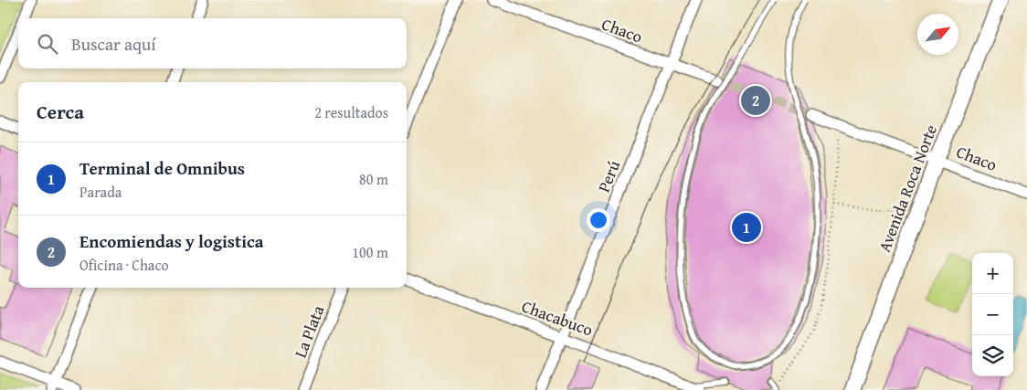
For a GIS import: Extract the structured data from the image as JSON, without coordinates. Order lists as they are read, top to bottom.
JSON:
{
  "streets": {
    "main road": ["Avenida Roca Norte"],
    "street": [
      "Chaco",
      "Perú",
      "Chacabuco",
      "La Plata"
    ]
  },
  "crossings": [
    ["Chaco", "Perú"],
    ["Chaco", "Avenida Roca Norte"],
    ["Perú", "Chacabuco"]
  ],
  "north": "top right",
  "page": {
    "search": "Buscar aquí",
    "heading": ["Cerca", "2 resultados"],
    "pins": ["2", "1"],
    "list": [
      {
        "mark": "1",
        "name": "Terminal de Omnibus",
        "note": "Parada",
        "value": "80 m"
      },
      {
        "mark": "2",
        "name": "Encomiendas y logistica",
        "note": "Oficina · Chaco",
        "value": "100 m"
      }
    ],
    "map_buttons": ["+", "−"]
  }
}
